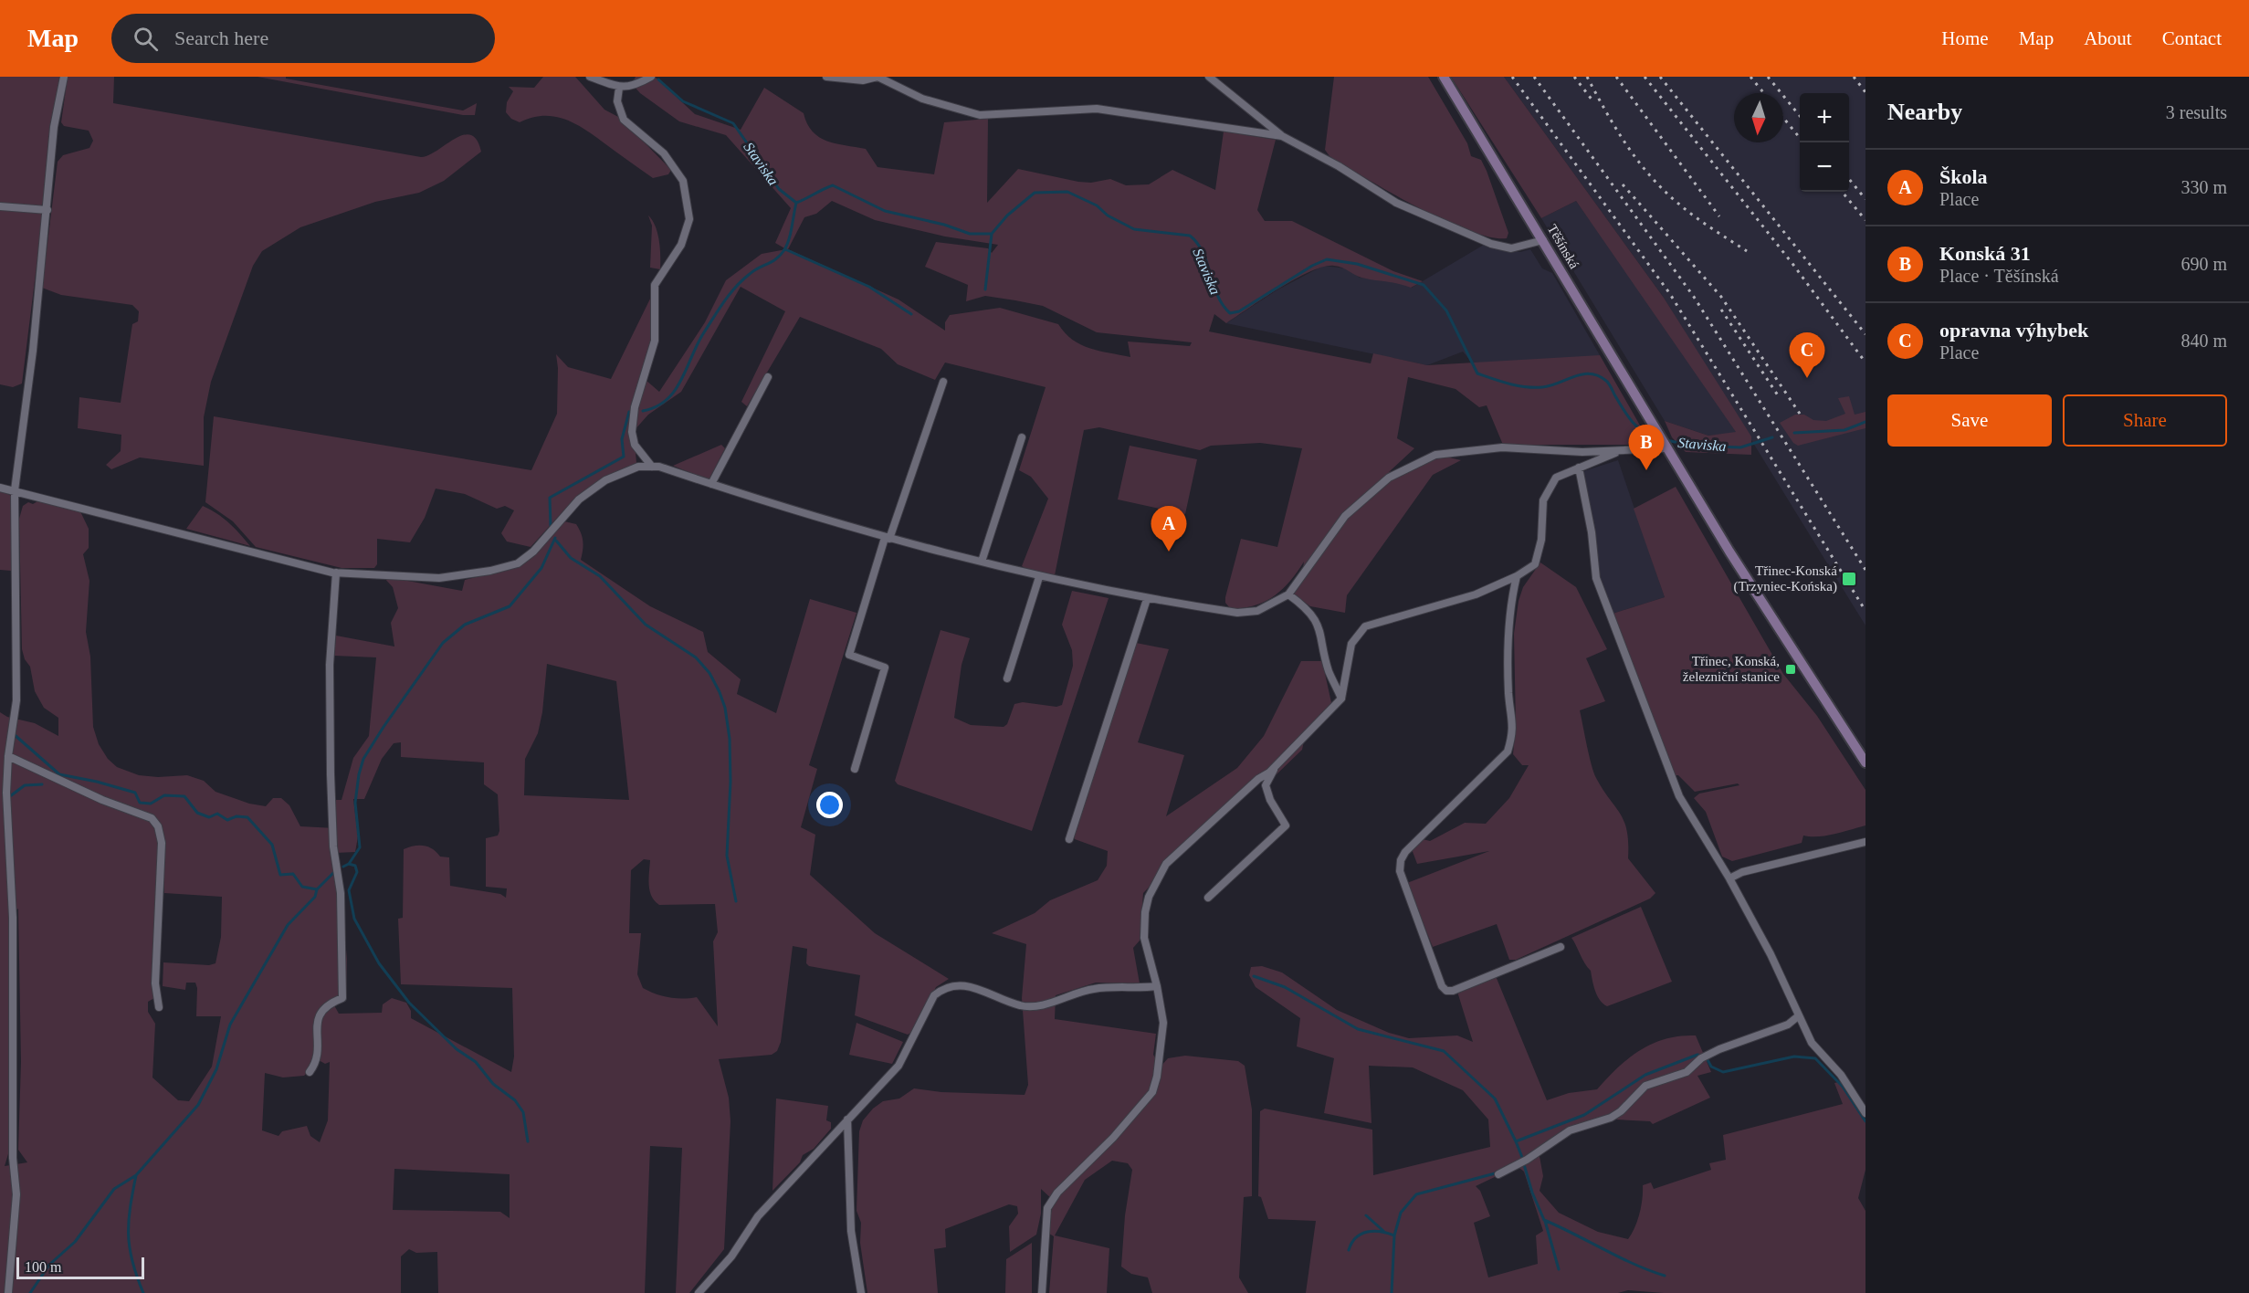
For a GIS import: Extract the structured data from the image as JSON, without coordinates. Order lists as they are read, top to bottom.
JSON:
{
  "streets": {
    "main road": ["Těšínská"]
  },
  "water": ["Staviska"],
  "places": {
    "transit": ["Třinec-Konská (Trzyniec-Końska)", "Třinec, Konská, železniční stanice"]
  },
  "scale_bar": "100 m",
  "north": "bottom",
  "page": {
    "header": "Map",
    "search": "Search here",
    "nav": [
      "Home",
      "Map",
      "About",
      "Contact"
    ],
    "heading": ["Nearby", "3 results"],
    "map_buttons": ["+", "−"],
    "list": [
      {
        "mark": "A",
        "name": "Škola",
        "note": "Place",
        "value": "330 m"
      },
      {
        "mark": "B",
        "name": "Konská 31",
        "note": "Place · Těšínská",
        "value": "690 m"
      },
      {
        "mark": "C",
        "name": "opravna výhybek",
        "note": "Place",
        "value": "840 m"
      }
    ],
    "pins": ["C", "B", "A"],
    "buttons": ["Save", "Share"],
    "scale": "100 m"
  }
}
